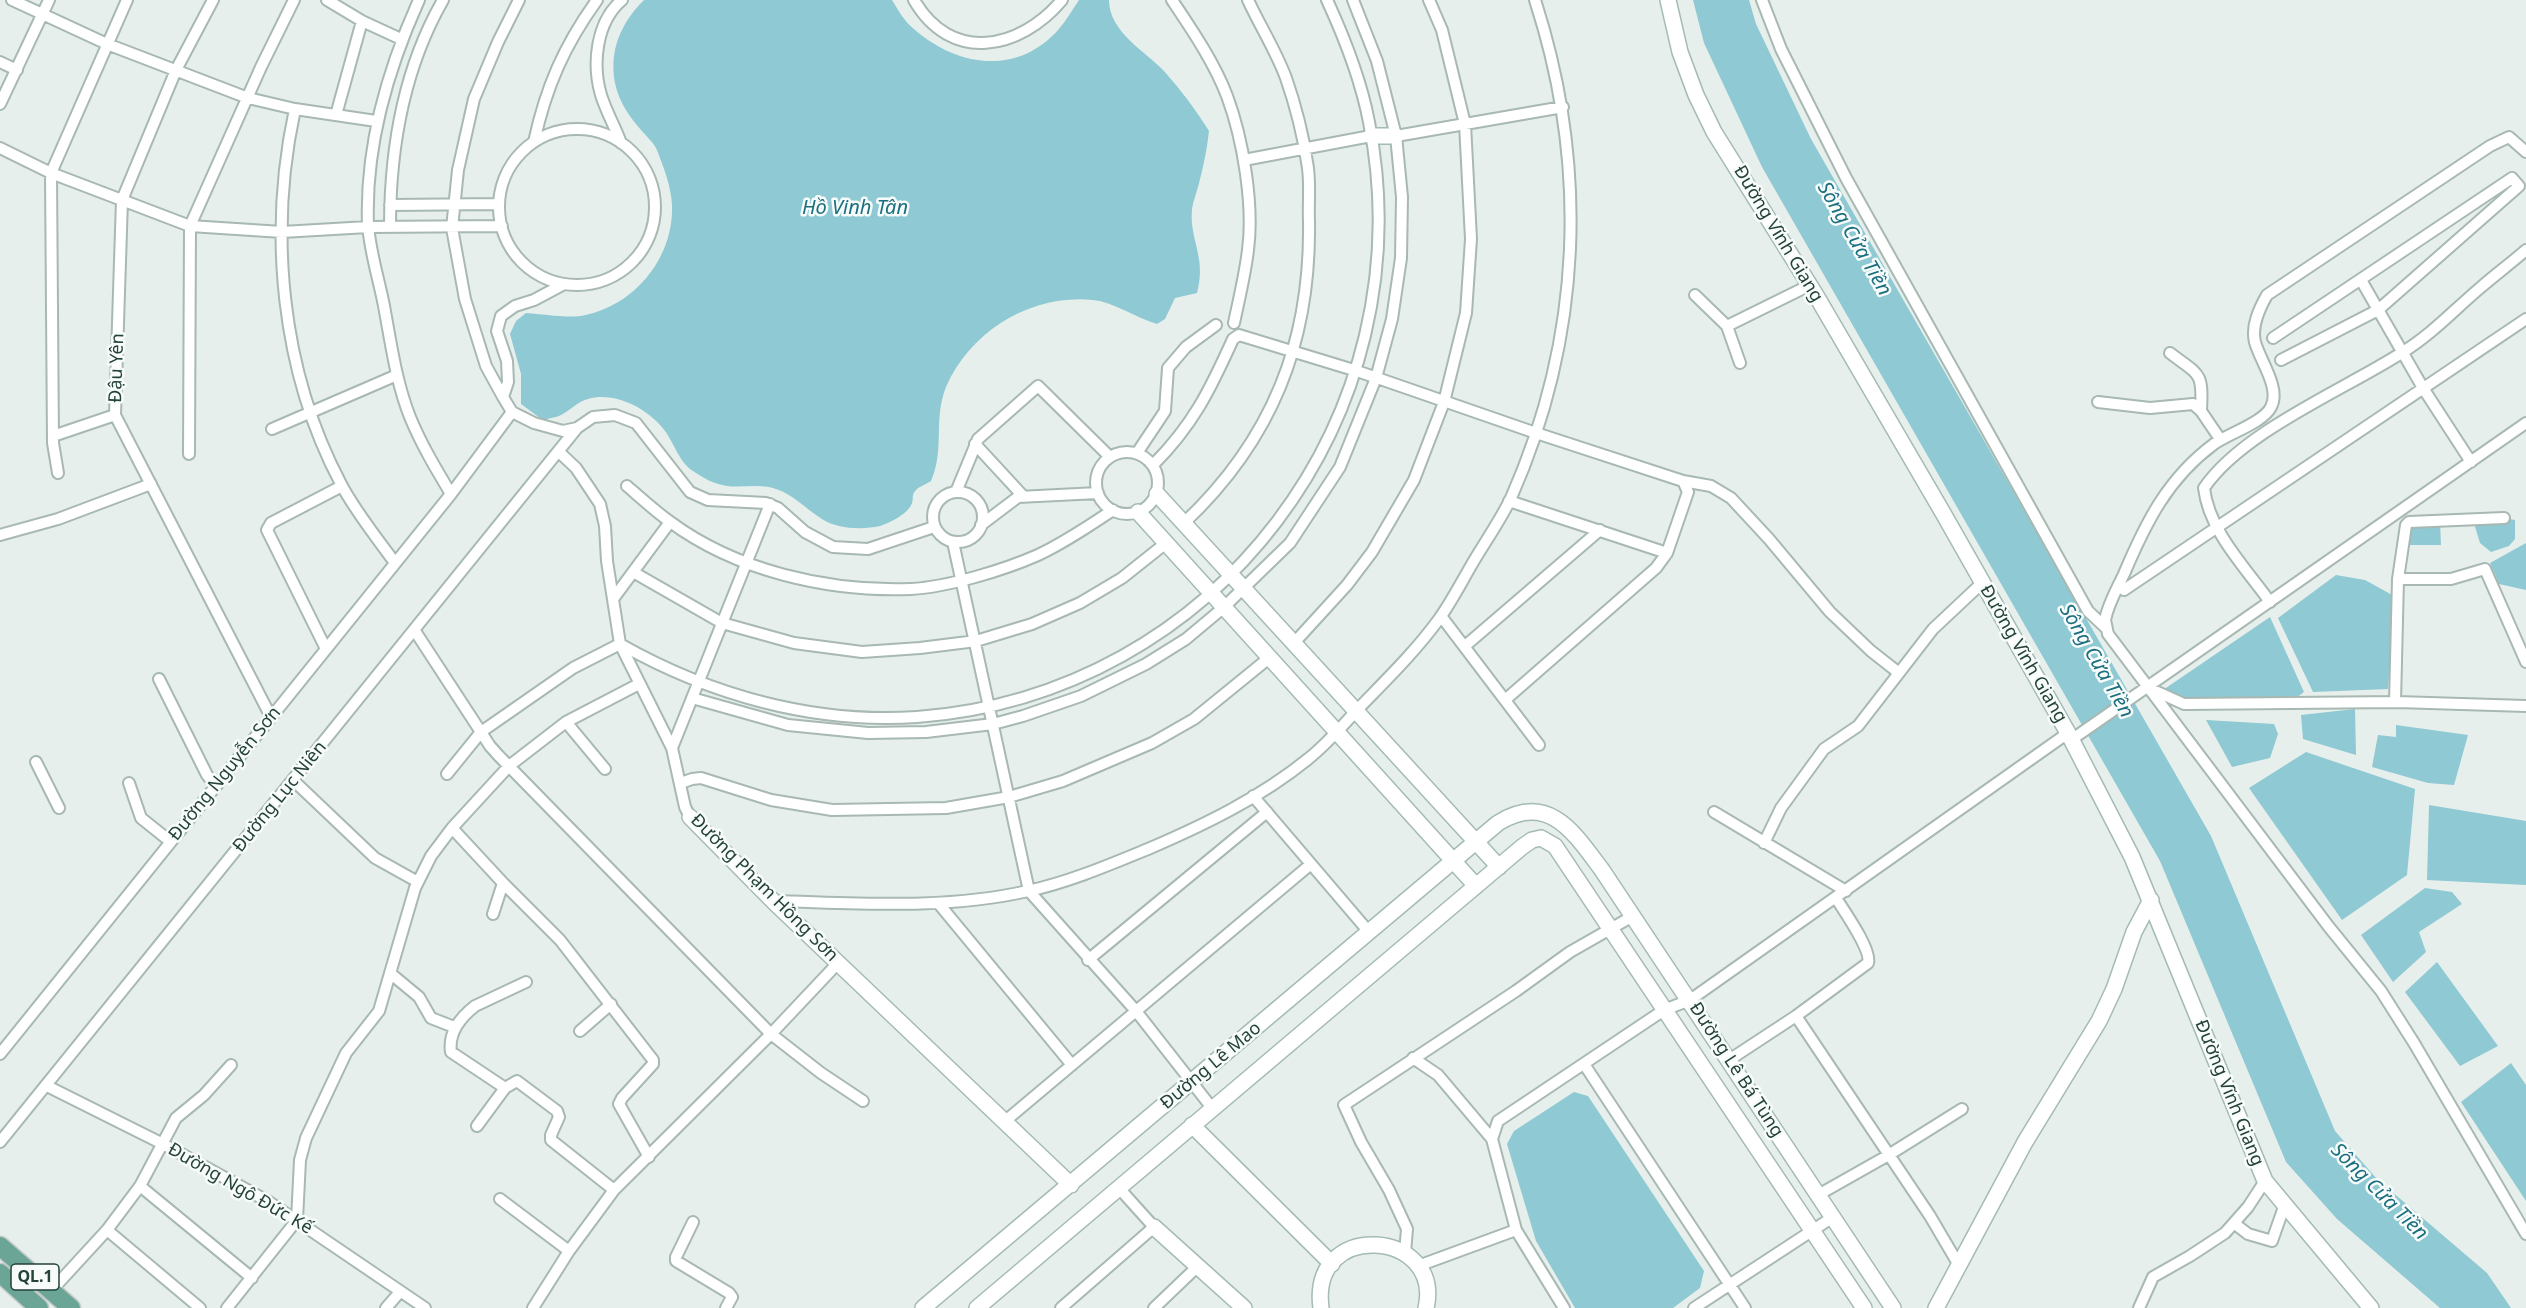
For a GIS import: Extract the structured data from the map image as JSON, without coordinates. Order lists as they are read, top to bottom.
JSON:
{
  "streets": {
    "main road": ["QL.1"],
    "street": [
      "Đường Vĩnh Giang",
      "Đậu Yên",
      "Đường Nguyễn Sơn",
      "Đường Lục Niên",
      "Đường Phạm Hồng Sơn",
      "Đường Lê Mao",
      "Đường Lê Bá Tùng",
      "Đường Ngô Đức Kế"
    ]
  },
  "crossings": [
    ["Đậu Yên", "Đường Nguyễn Sơn"],
    ["Đường Lục Niên", "Đường Phạm Hồng Sơn"],
    ["Đường Lục Niên", "Đường Ngô Đức Kế"],
    ["Đường Phạm Hồng Sơn", "Đường Lê Mao"],
    ["Đường Lê Mao", "Đường Lê Bá Tùng"]
  ],
  "water": ["Hồ Vinh Tân", "Sông Cửa Tiền"]
}
